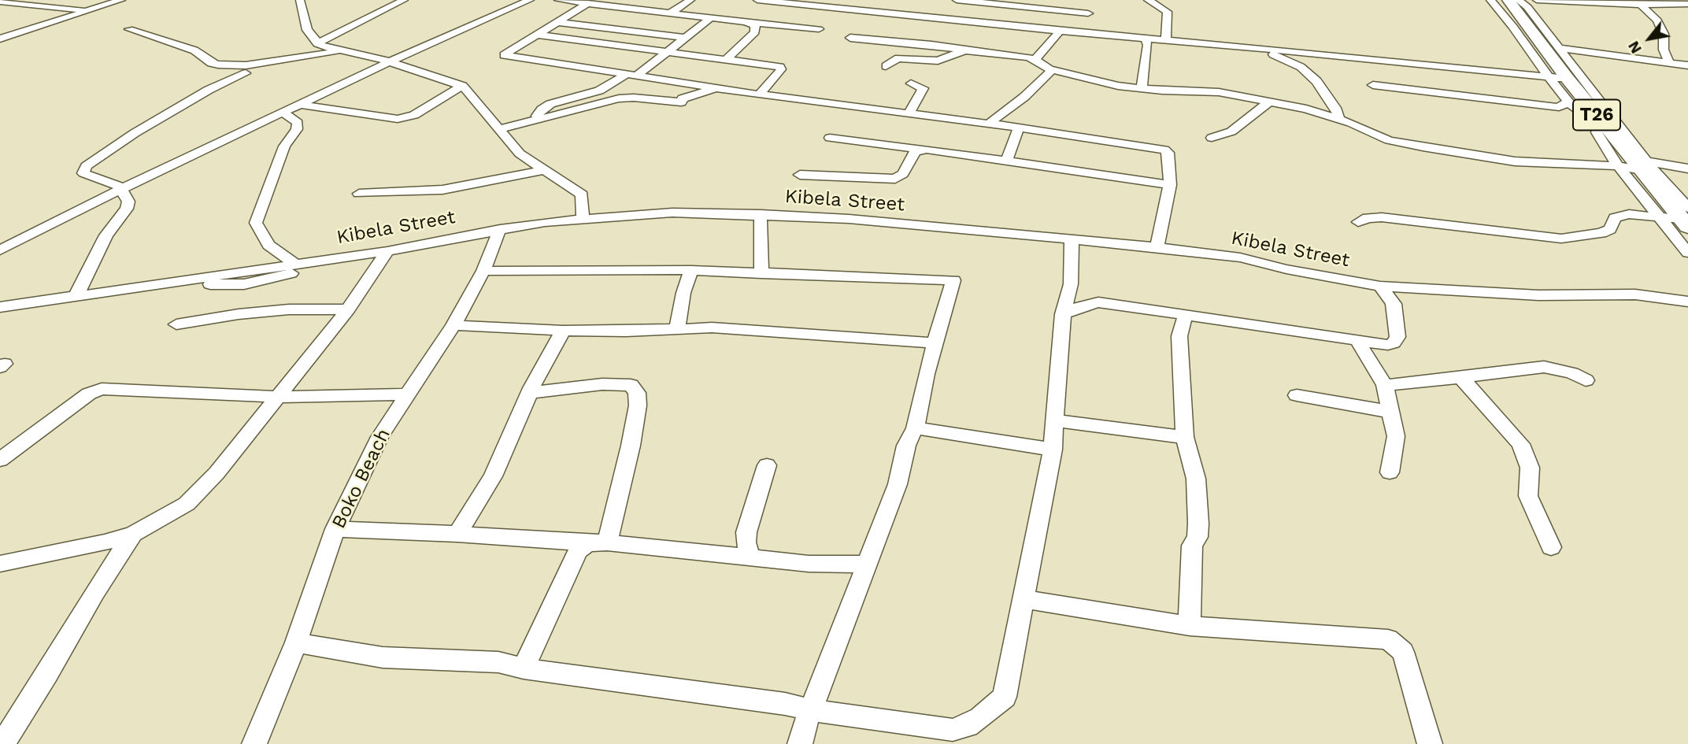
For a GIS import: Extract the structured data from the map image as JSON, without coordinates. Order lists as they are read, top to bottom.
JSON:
{
  "streets": {
    "highway": ["T26"],
    "street": ["Kibela Street", "Boko Beach"]
  },
  "crossings": [
    ["Kibela Street", "Boko Beach"]
  ],
  "north": "bottom left"
}
